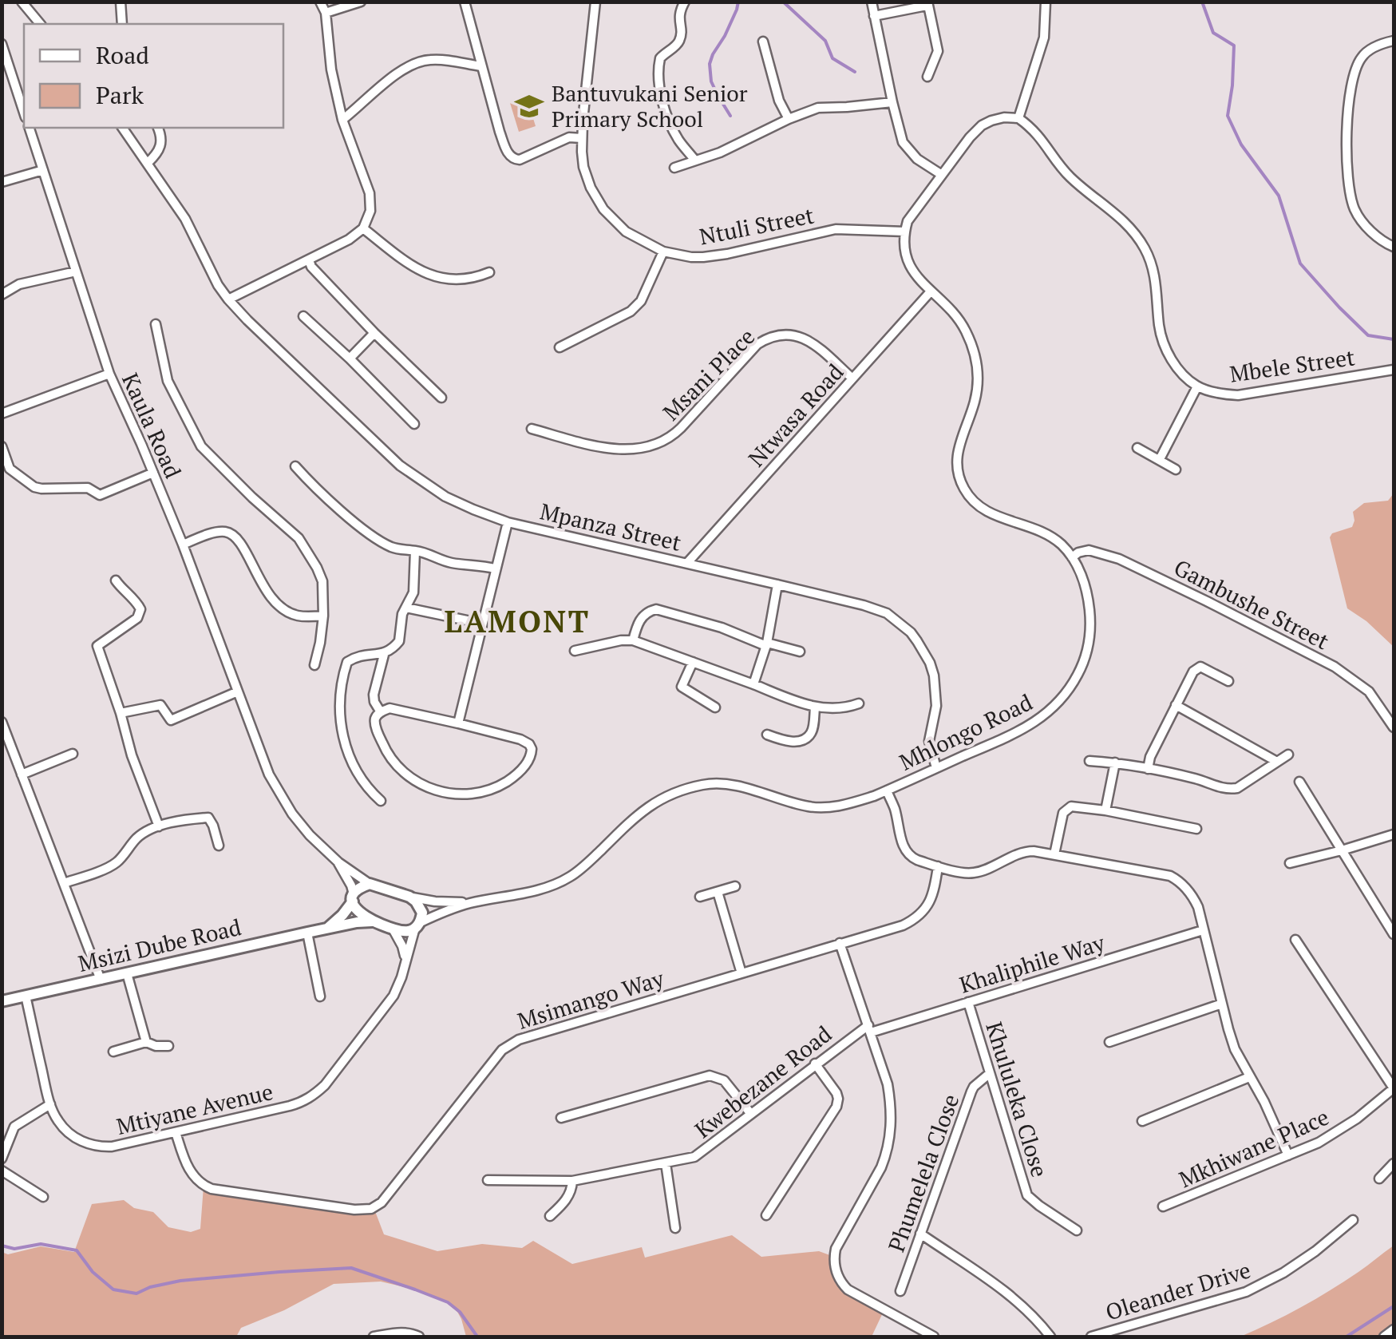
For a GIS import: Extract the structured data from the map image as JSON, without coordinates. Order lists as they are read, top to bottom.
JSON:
{
  "streets": {
    "street": [
      "Ntuli Street",
      "Mbele Street",
      "Msani Place",
      "Ntwasa Road",
      "Kaula Road",
      "Mpanza Street",
      "Gambushe Street",
      "Mhlongo Road",
      "Msizi Dube Road",
      "Khaliphile Way",
      "Msimango Way",
      "Kwebezane Road",
      "Khululeka Close",
      "Mtiyane Avenue",
      "Mkhiwane Place",
      "Phumelela Close",
      "Oleander Drive"
    ]
  },
  "crossings": [
    ["Msani Place", "Ntwasa Road"],
    ["Ntwasa Road", "Mpanza Street"],
    ["Mpanza Street", "Mhlongo Road"],
    ["Gambushe Street", "Mhlongo Road"],
    ["Mhlongo Road", "Mtiyane Avenue"],
    ["Msizi Dube Road", "Mtiyane Avenue"],
    ["Khaliphile Way", "Kwebezane Road"],
    ["Khaliphile Way", "Khululeka Close"],
    ["Msimango Way", "Mtiyane Avenue"],
    ["Khululeka Close", "Phumelela Close"]
  ],
  "districts": ["LAMONT"],
  "places": {
    "school or university": ["Bantuvukani Senior Primary School"]
  },
  "legend": ["Road", "Park"]
}
